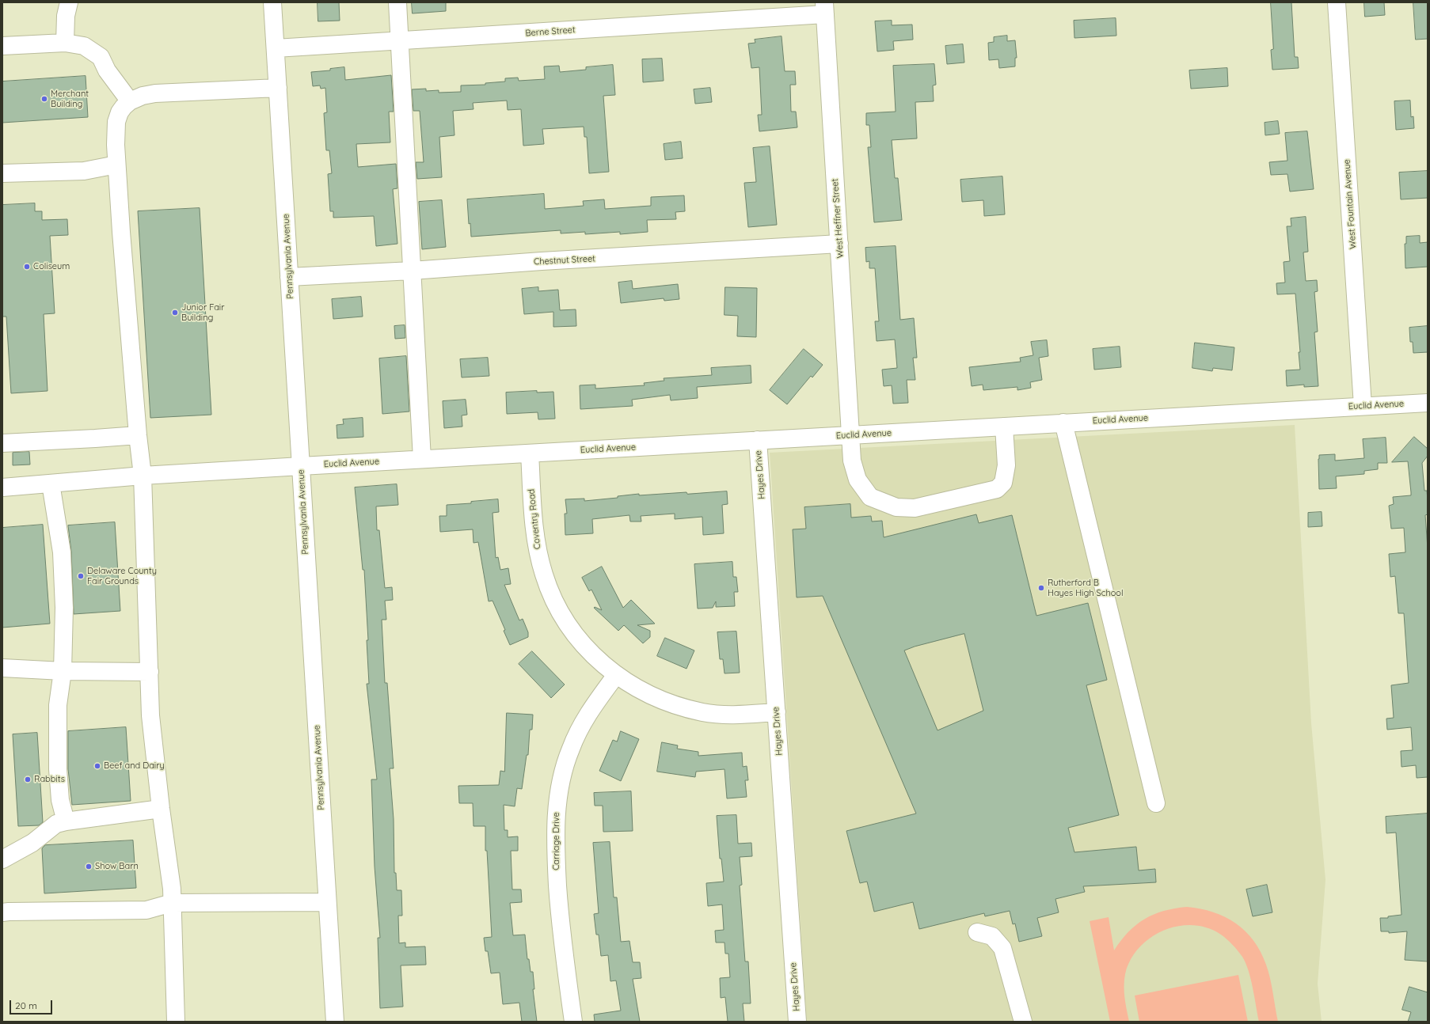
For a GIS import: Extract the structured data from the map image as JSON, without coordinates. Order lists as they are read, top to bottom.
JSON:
{
  "streets": {
    "street": [
      "Berne Street",
      "West Fountain Avenue",
      "West Heffner Street",
      "Pennsylvania Avenue",
      "Chestnut Street",
      "Euclid Avenue",
      "Hayes Drive",
      "Coventry Road",
      "Carriage Drive"
    ]
  },
  "crossings": [
    ["Berne Street", "West Heffner Street"],
    ["Berne Street", "Pennsylvania Avenue"],
    ["West Fountain Avenue", "Euclid Avenue"],
    ["West Heffner Street", "Chestnut Street"],
    ["West Heffner Street", "Euclid Avenue"],
    ["Pennsylvania Avenue", "Chestnut Street"],
    ["Pennsylvania Avenue", "Euclid Avenue"],
    ["Euclid Avenue", "Hayes Drive"],
    ["Euclid Avenue", "Coventry Road"],
    ["Hayes Drive", "Coventry Road"],
    ["Coventry Road", "Carriage Drive"]
  ],
  "places": [
    "Merchant Building",
    "Coliseum",
    "Junior Fair Building",
    "Delaware County Fair Grounds",
    "Rutherford B Hayes High School",
    "Beef and Dairy",
    "Rabbits",
    "Show Barn"
  ],
  "scale_bar": "20 m"
}
